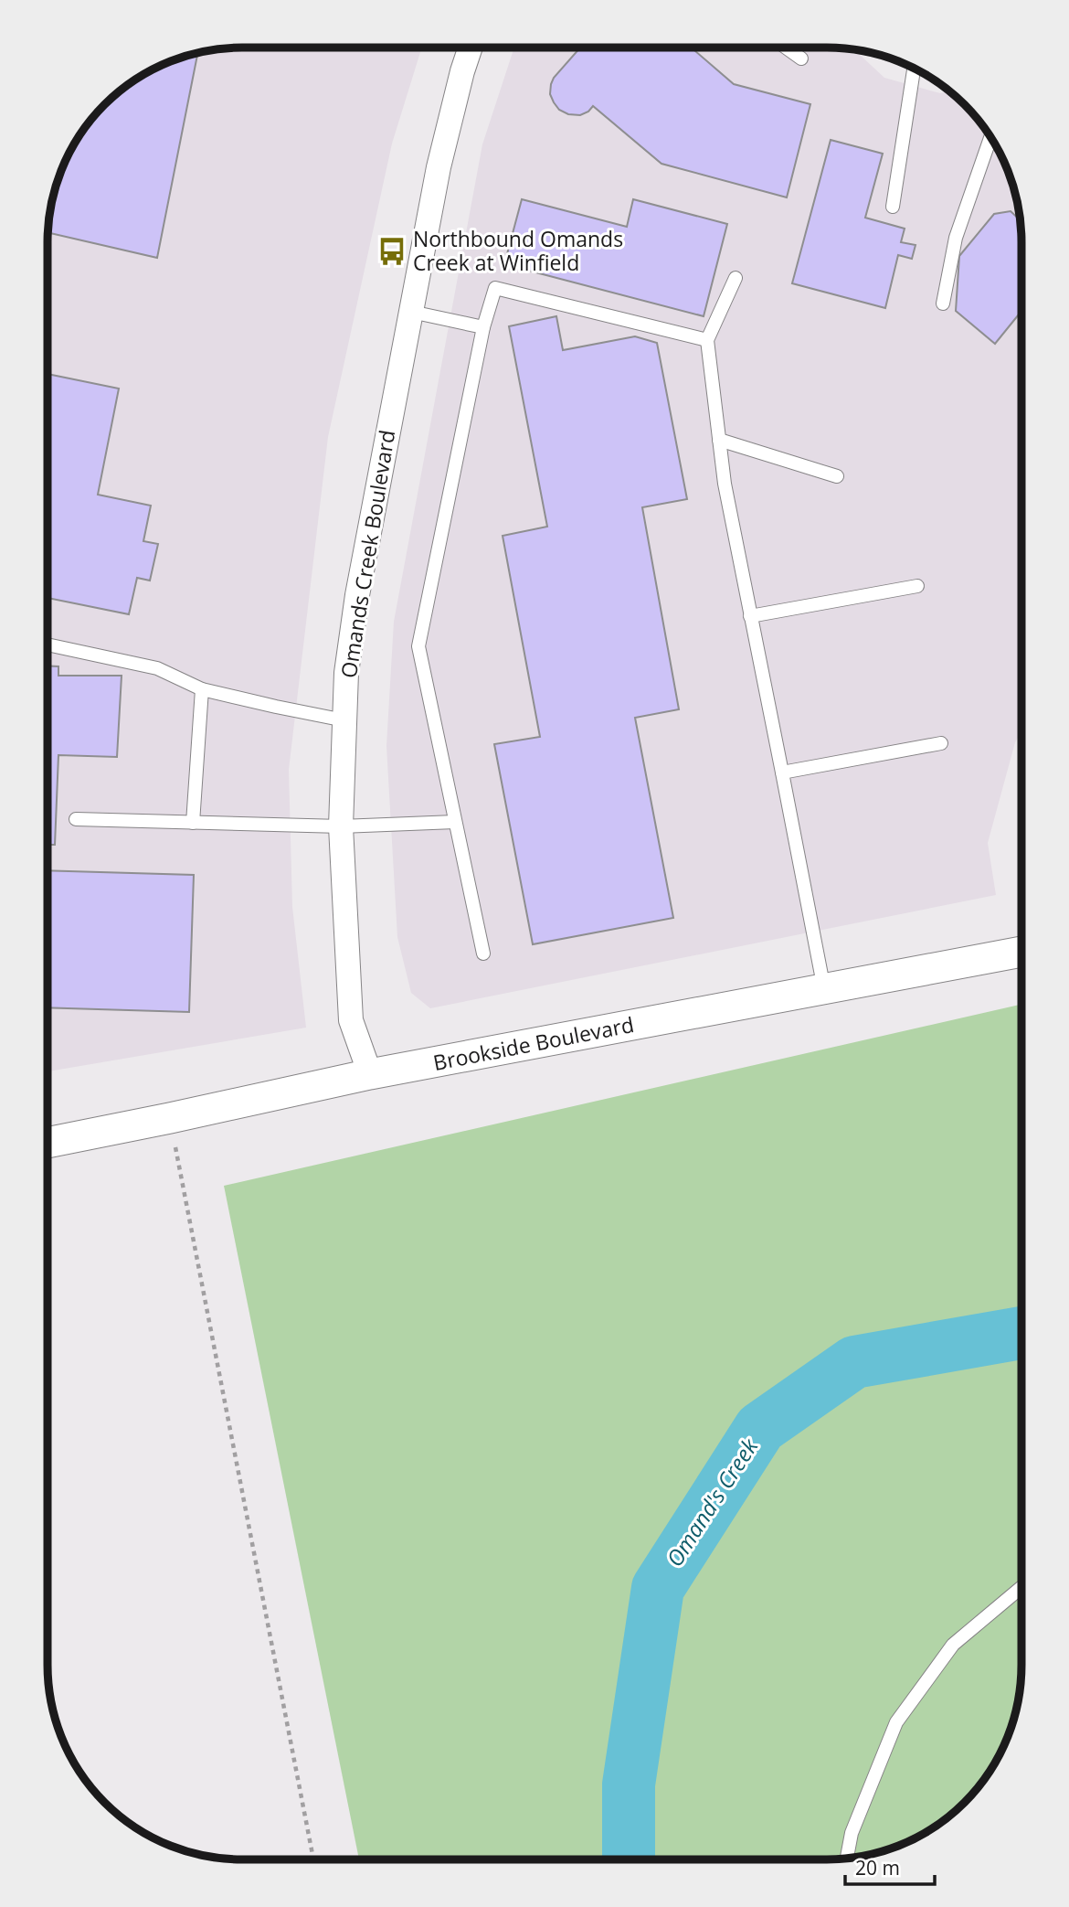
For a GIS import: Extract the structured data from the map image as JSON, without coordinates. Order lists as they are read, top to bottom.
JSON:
{
  "streets": {
    "street": ["Omands Creek Boulevard", "Brookside Boulevard"]
  },
  "crossings": [
    ["Omands Creek Boulevard", "Brookside Boulevard"]
  ],
  "water": ["Omand's Creek"],
  "places": {
    "bus stop": ["Northbound Omands Creek at Winfield"]
  },
  "scale_bar": "20 m"
}
